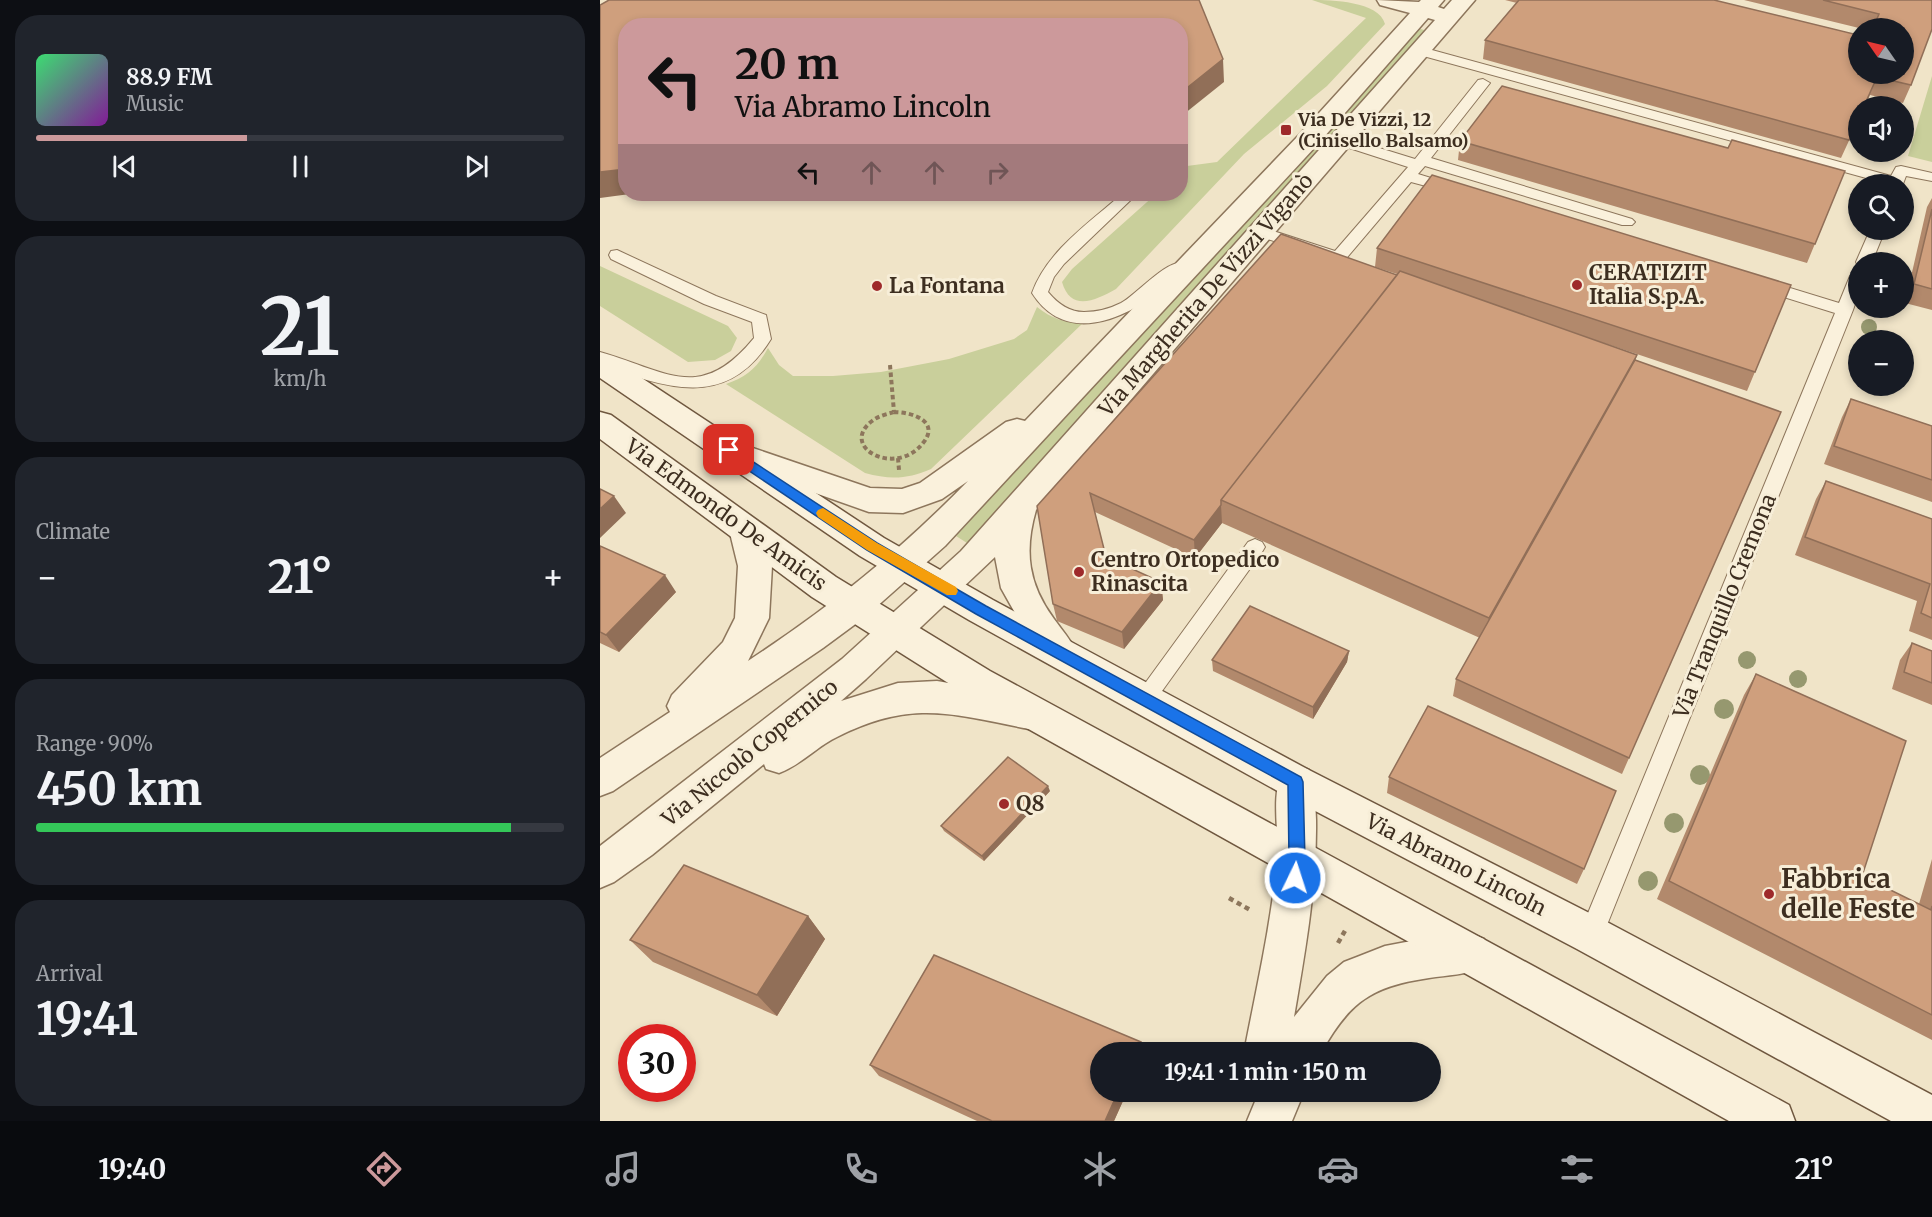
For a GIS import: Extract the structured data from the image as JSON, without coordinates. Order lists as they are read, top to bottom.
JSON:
{
  "streets": {
    "street": [
      "Via Margherita De Vizzi Viganò",
      "Via Edmondo De Amicis",
      "Via Niccolò Copernico",
      "Via Abramo Lincoln"
    ],
    "lane": ["Via Tranquillo Cremona"]
  },
  "crossings": [
    ["Via Margherita De Vizzi Viganò", "Via Edmondo De Amicis"],
    ["Via Margherita De Vizzi Viganò", "Via Niccolò Copernico"],
    ["Via Margherita De Vizzi Viganò", "Via Abramo Lincoln"],
    ["Via Edmondo De Amicis", "Via Niccolò Copernico"],
    ["Via Tranquillo Cremona", "Via Abramo Lincoln"],
    ["Via Niccolò Copernico", "Via Abramo Lincoln"]
  ],
  "places": {
    "transit": ["Via De Vizzi, 12 (Cinisello Balsamo)"],
    "other": [
      "CERATIZIT Italia S.p.A.",
      "La Fontana",
      "Centro Ortopedico Rinascita",
      "Q8",
      "Fabbrica delle Feste"
    ]
  },
  "north": "top left",
  "page": {
    "map_buttons": ["+", "−"],
    "turn": ["20 m", "Via Abramo Lincoln"],
    "song": ["88.9 FM", "Music"],
    "tile": [
      ["21", "km/h"],
      "Climate",
      ["Range · 90%", "450 km"],
      ["Arrival", "19:41"]
    ],
    "heat": ["−", "21°", "+"],
    "limit": "30",
    "trip": "19:41 · 1 min · 150 m",
    "tabs": ["19:40", "21°"]
  }
}
